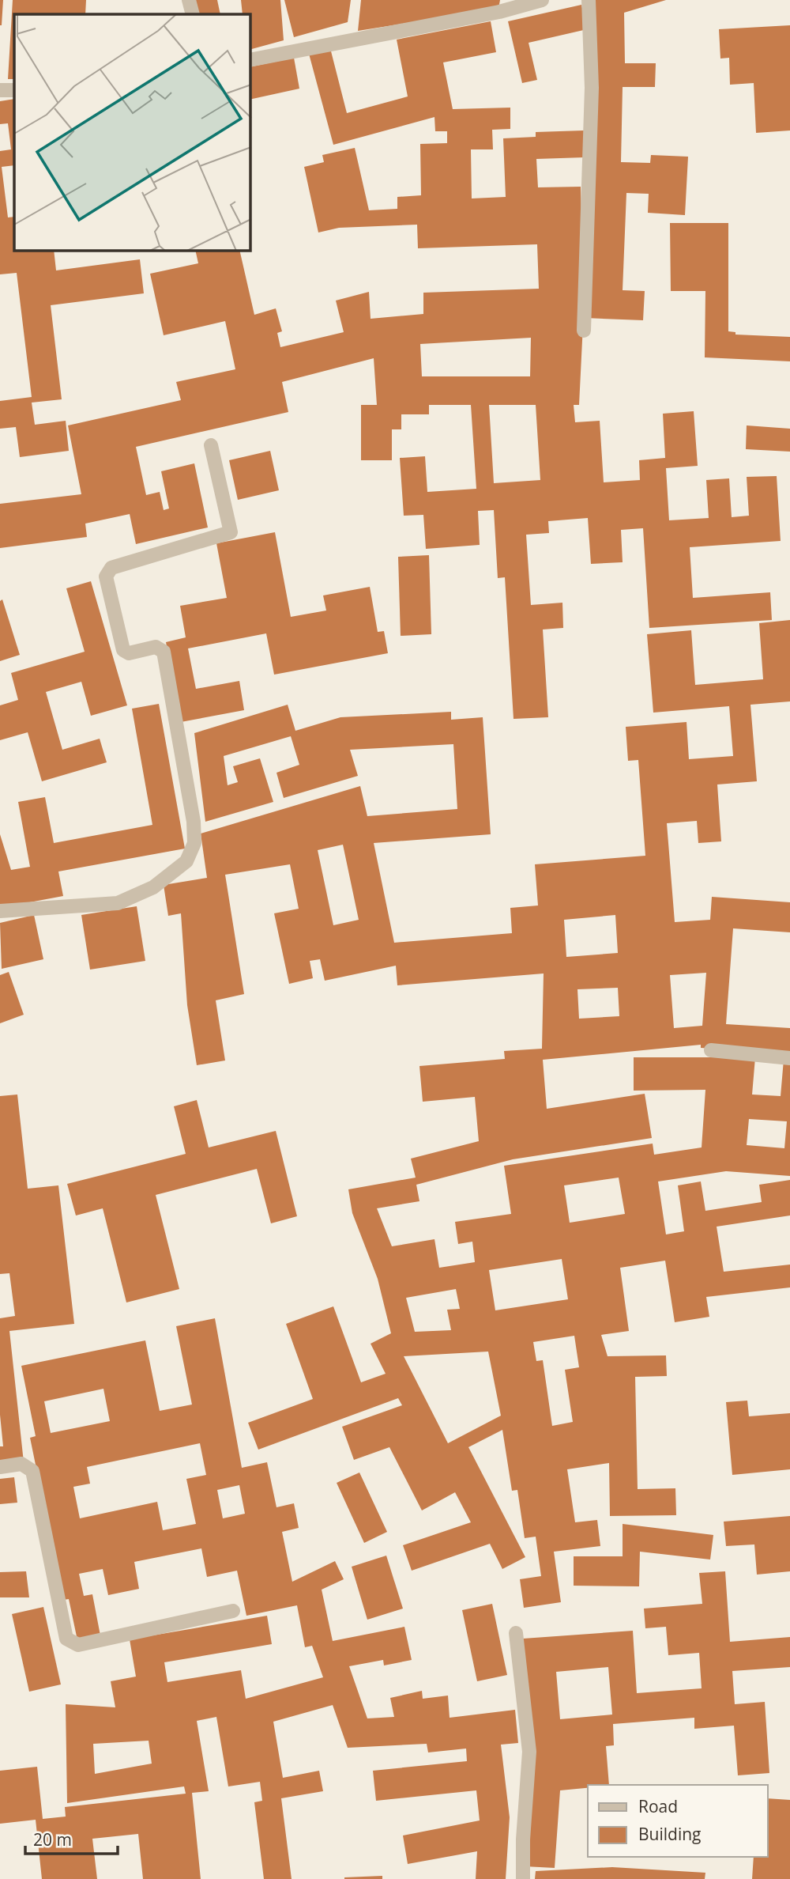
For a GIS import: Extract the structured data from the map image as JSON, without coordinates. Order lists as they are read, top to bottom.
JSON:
{
  "legend": ["Road", "Building"],
  "scale_bar": "20 m"
}
